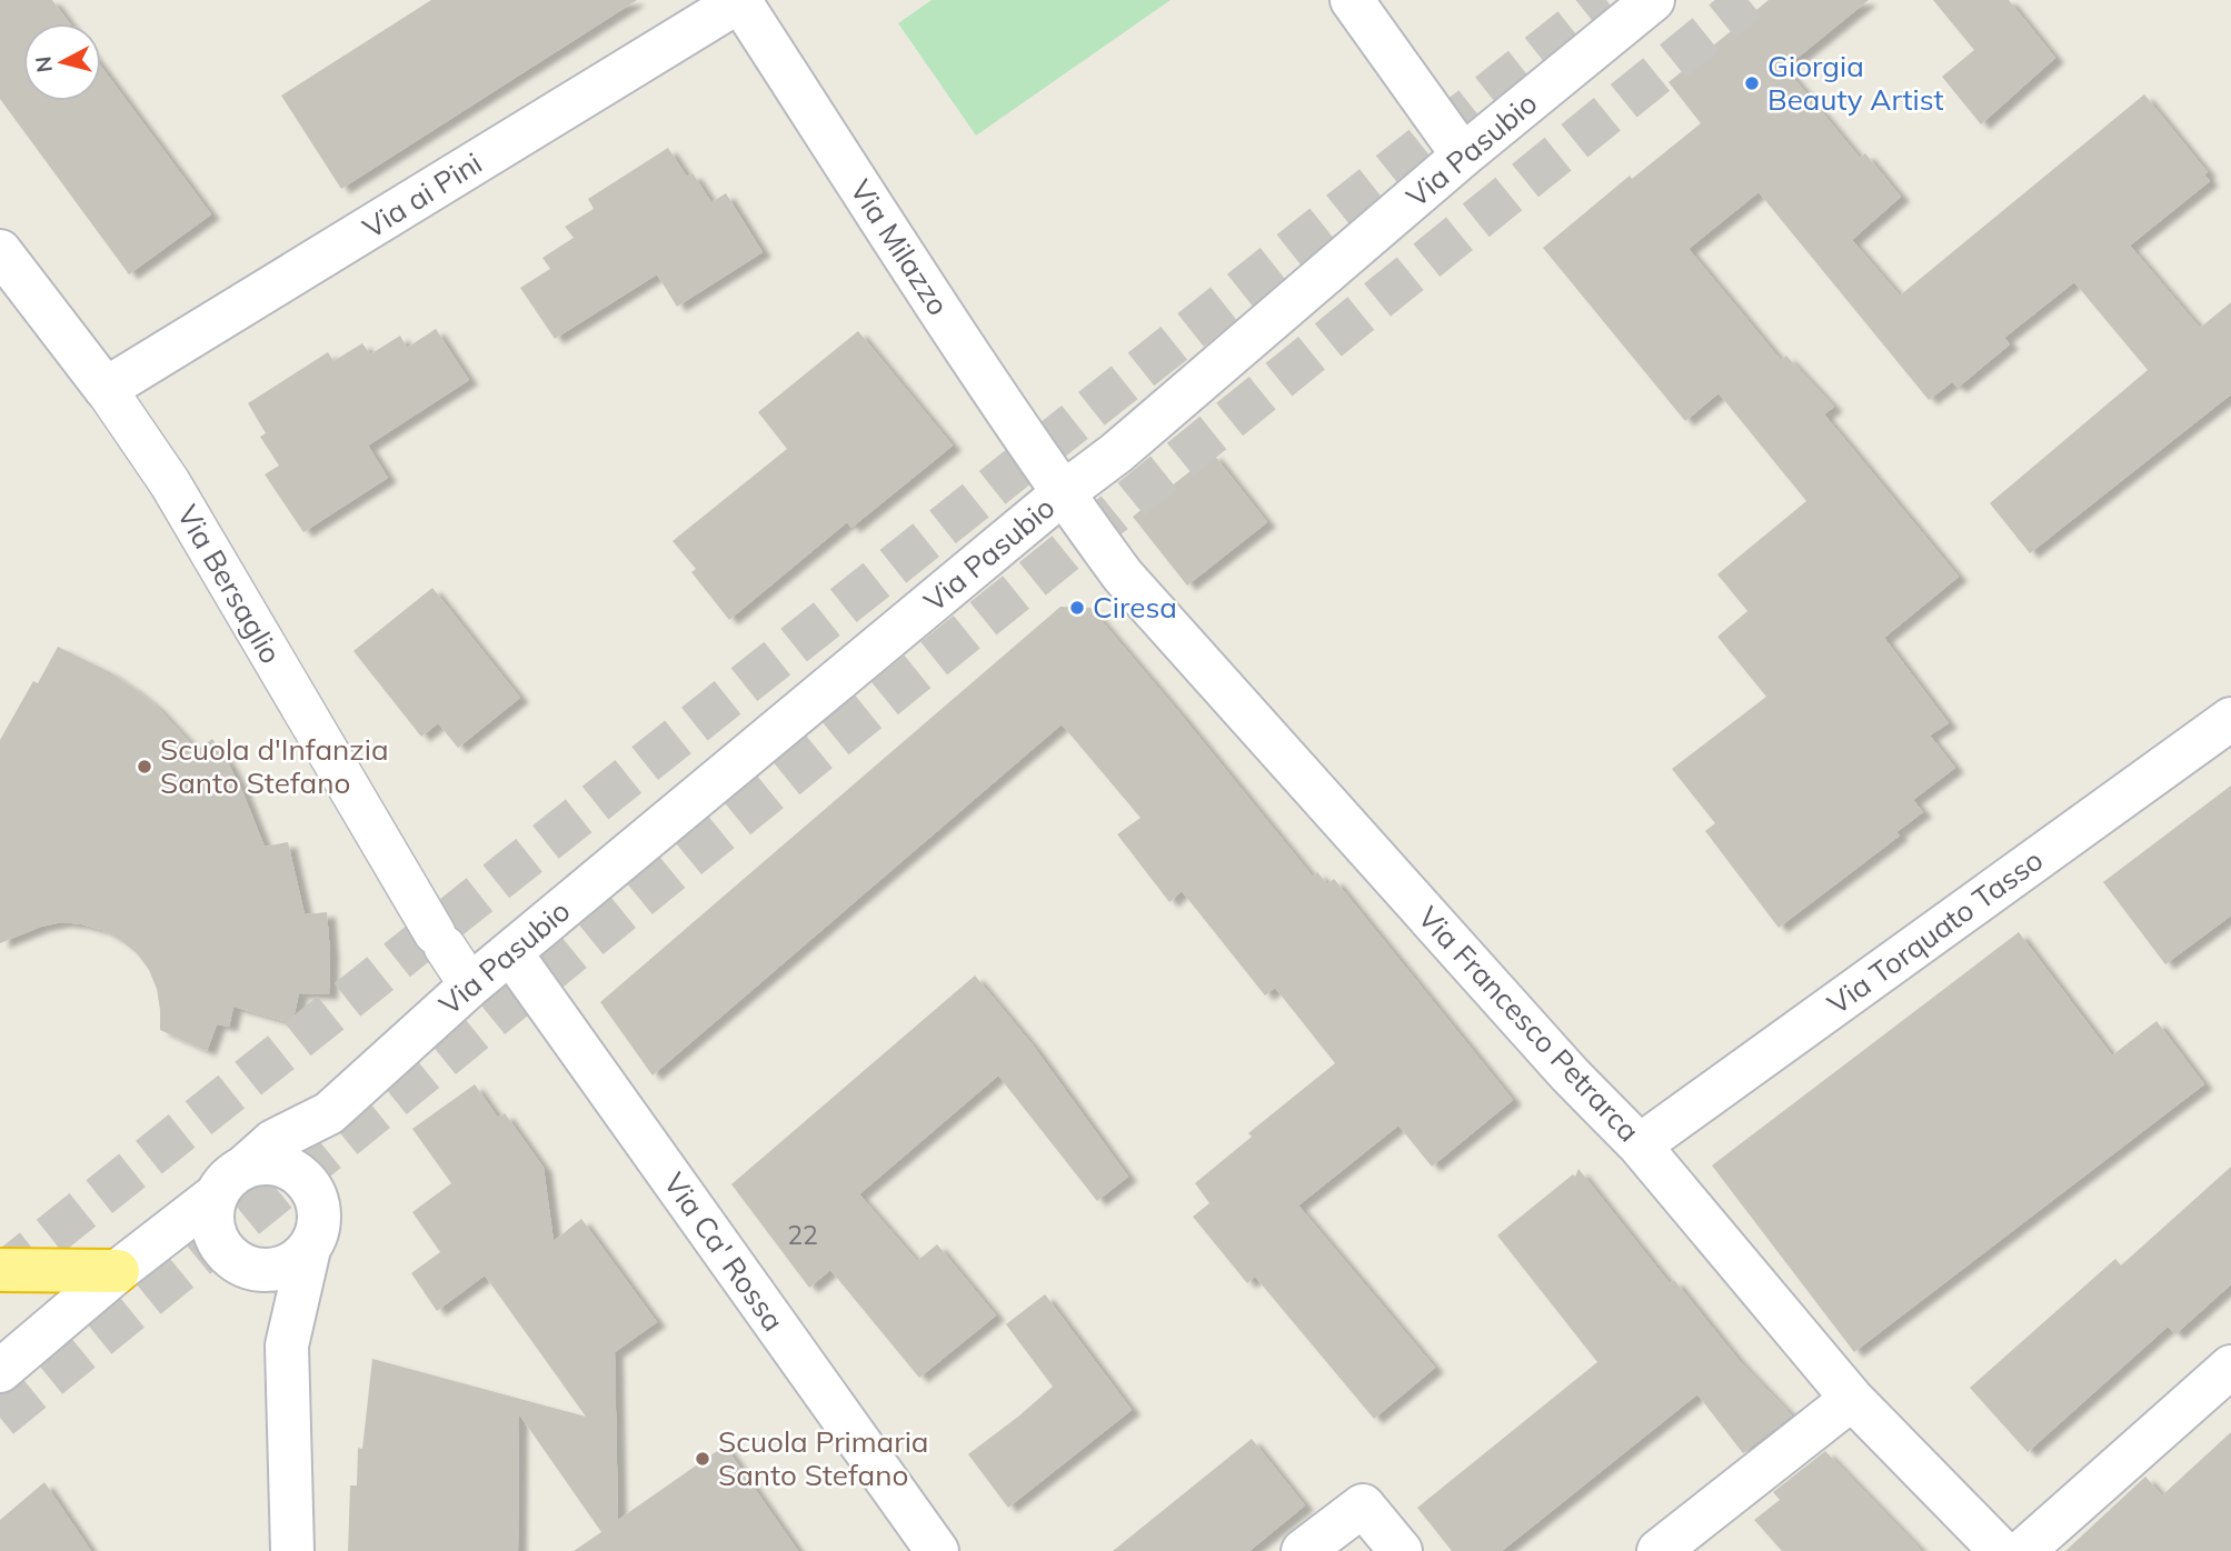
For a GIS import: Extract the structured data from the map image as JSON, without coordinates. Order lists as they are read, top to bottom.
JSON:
{
  "streets": {
    "street": [
      "Via Pasubio",
      "Via ai Pini",
      "Via Milazzo",
      "Via Bersaglio",
      "Via Torquato Tasso",
      "Via Francesco Petrarca",
      "Via Ca' Rossa"
    ]
  },
  "crossings": [
    ["Via Pasubio", "Via Milazzo"],
    ["Via Pasubio", "Via Bersaglio"],
    ["Via Pasubio", "Via Francesco Petrarca"],
    ["Via Pasubio", "Via Ca' Rossa"],
    ["Via ai Pini", "Via Milazzo"],
    ["Via ai Pini", "Via Bersaglio"],
    ["Via Milazzo", "Via Francesco Petrarca"],
    ["Via Torquato Tasso", "Via Francesco Petrarca"]
  ],
  "places": [
    "Giorgia Beauty Artist",
    "Ciresa",
    "Scuola d'Infanzia Santo Stefano",
    "Scuola Primaria Santo Stefano"
  ],
  "house_numbers": ["22"],
  "north": "left"
}
